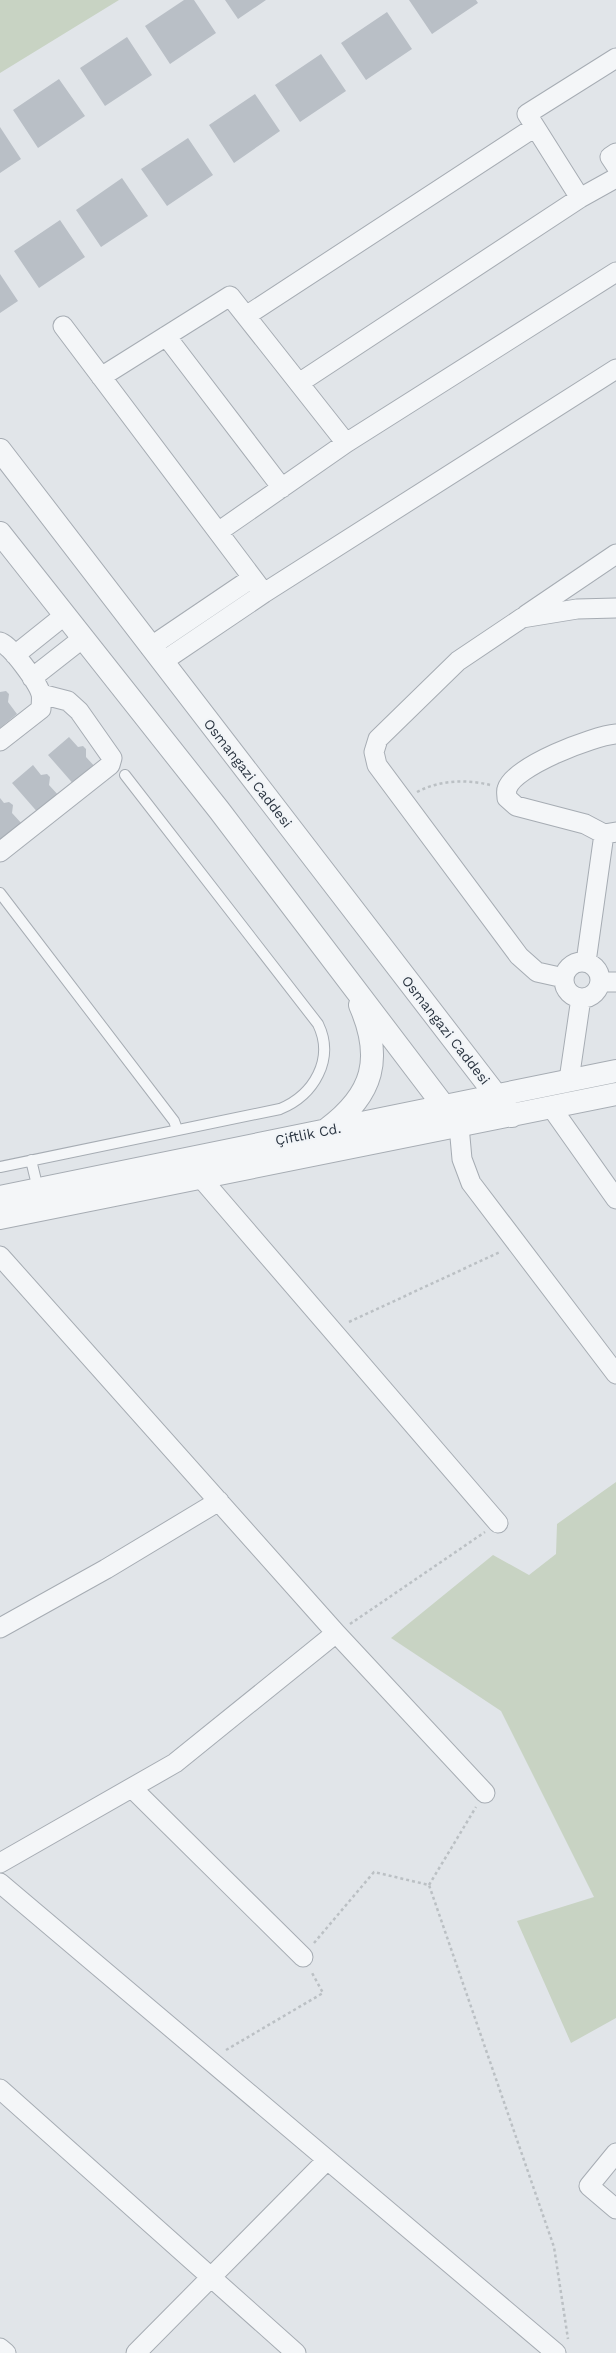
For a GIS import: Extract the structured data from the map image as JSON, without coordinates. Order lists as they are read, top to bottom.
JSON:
{
  "streets": {
    "street": ["Osmangazi Caddesi", "Çiftlik Cd."]
  },
  "crossings": [
    ["Osmangazi Caddesi", "Çiftlik Cd."]
  ]
}
